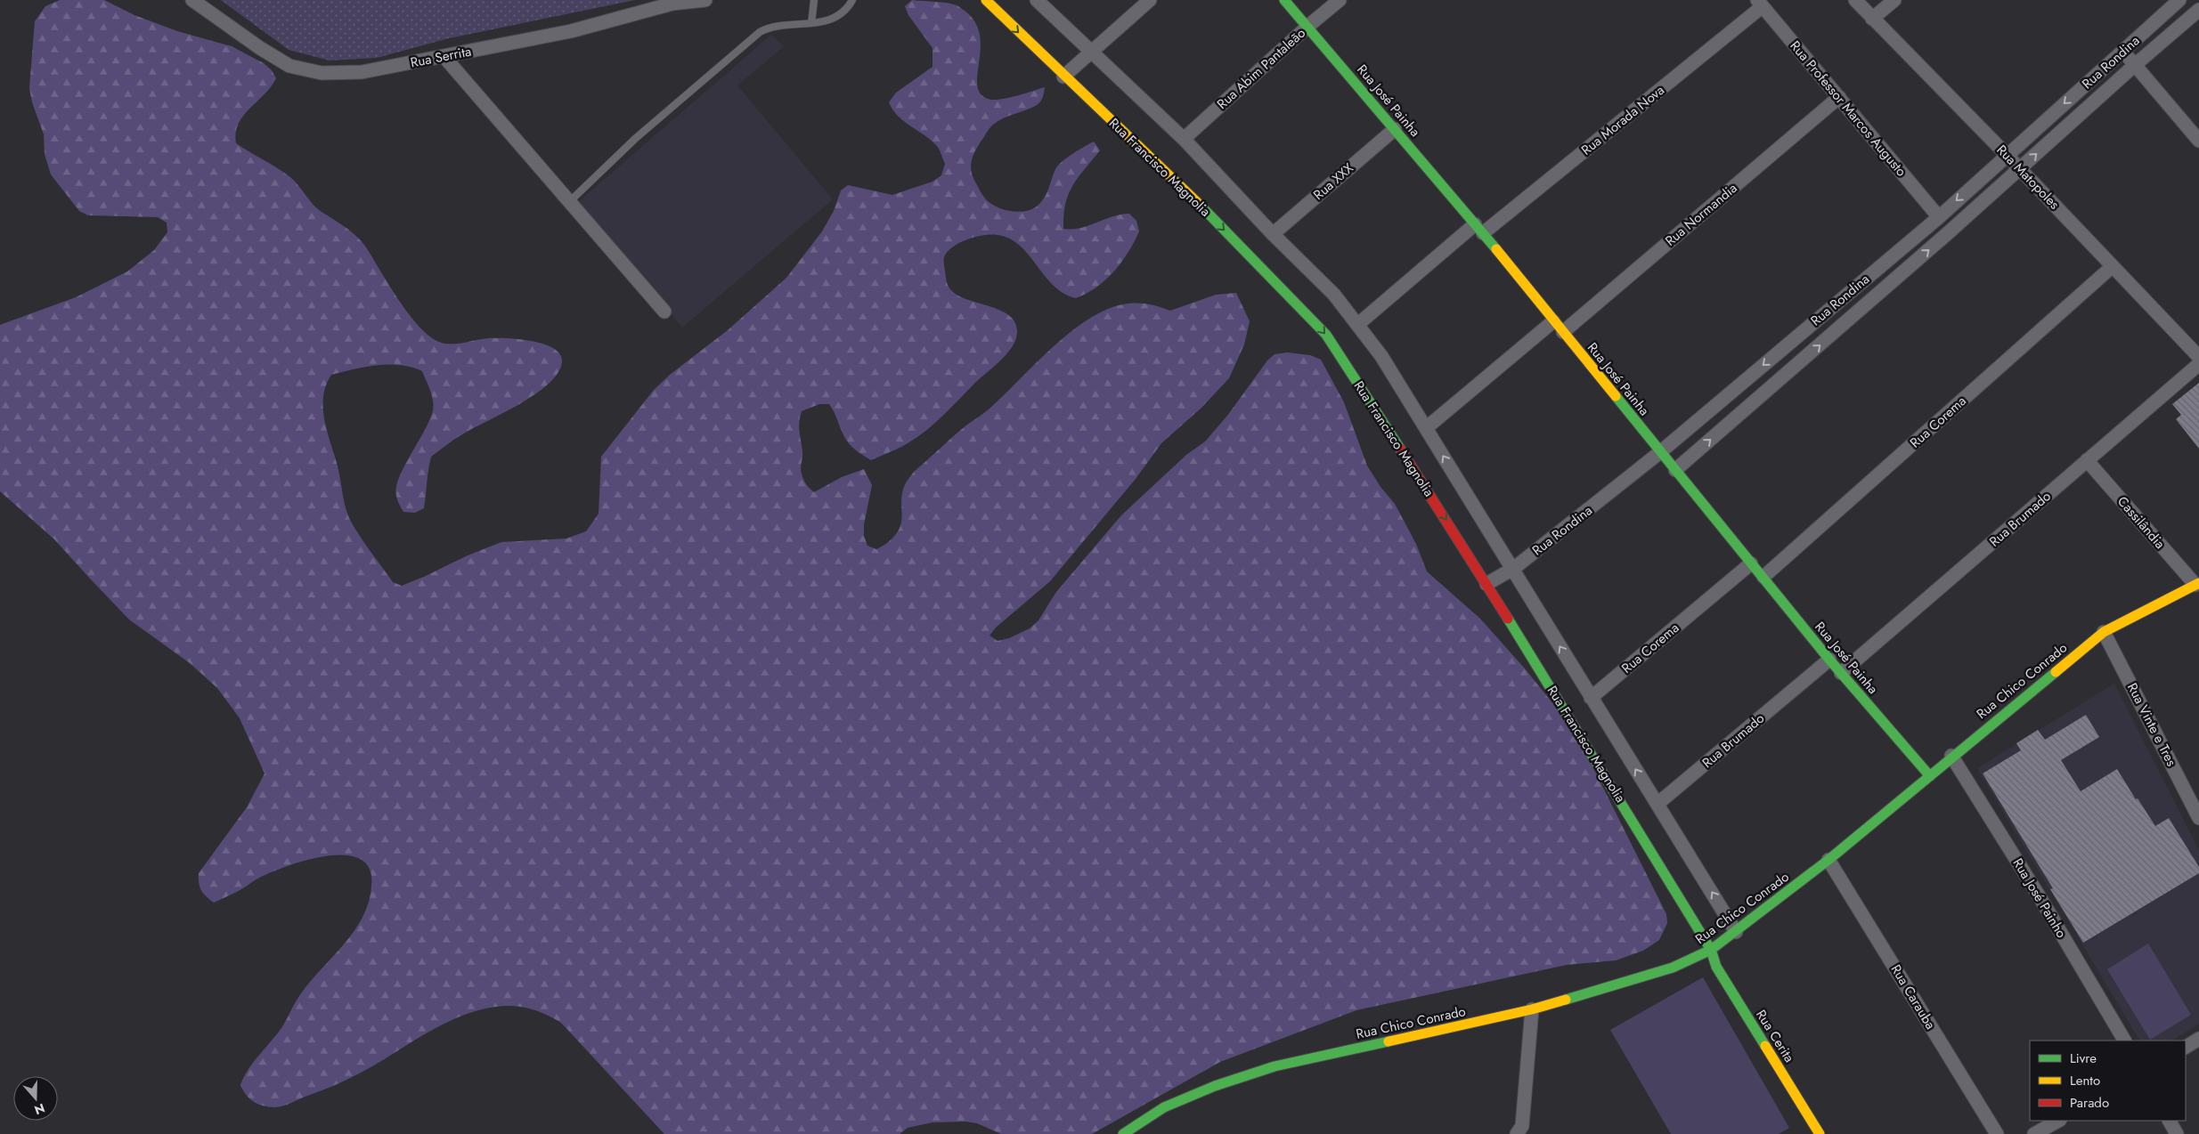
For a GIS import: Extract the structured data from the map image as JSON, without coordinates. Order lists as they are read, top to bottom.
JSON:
{
  "streets": {
    "street": [
      "Rua Serrita",
      "Rua Rondina",
      "Rua Abim Pantaleão",
      "Rua José Painha",
      "Rua Professor Marcos Augusto",
      "Rua Morada Nova",
      "Rua Francisco Magnolia",
      "Rua Matopoles",
      "Rua XXX",
      "Rua Normandia",
      "Rua Corema",
      "Rua Brumado",
      "Cassilândia",
      "Rua Chico Conrado",
      "Rua Vinte e Tres",
      "Rua José Painho",
      "Rua Carauba",
      "Rua Cerita"
    ]
  },
  "crossings": [
    ["Rua Rondina", "Rua José Painha"],
    ["Rua Rondina", "Rua Professor Marcos Augusto"],
    ["Rua Rondina", "Rua Francisco Magnolia"],
    ["Rua Rondina", "Rua Matopoles"],
    ["Rua Abim Pantaleão", "Rua José Painha"],
    ["Rua José Painha", "Rua Morada Nova"],
    ["Rua José Painha", "Rua XXX"],
    ["Rua José Painha", "Rua Normandia"],
    ["Rua José Painha", "Rua Corema"],
    ["Rua José Painha", "Rua Brumado"],
    ["Rua José Painha", "Rua Chico Conrado"],
    ["Rua Professor Marcos Augusto", "Rua Morada Nova"],
    ["Rua Professor Marcos Augusto", "Rua Normandia"],
    ["Rua Francisco Magnolia", "Rua Chico Conrado"],
    ["Rua Francisco Magnolia", "Rua Cerita"],
    ["Rua Matopoles", "Rua Corema"],
    ["Rua Brumado", "Cassilândia"],
    ["Cassilândia", "Rua Chico Conrado"],
    ["Rua Chico Conrado", "Rua Vinte e Tres"],
    ["Rua Chico Conrado", "Rua José Painho"],
    ["Rua Chico Conrado", "Rua Carauba"],
    ["Rua Chico Conrado", "Rua Cerita"]
  ],
  "legend": ["Livre", "Lento", "Parado"],
  "north": "bottom"
}
